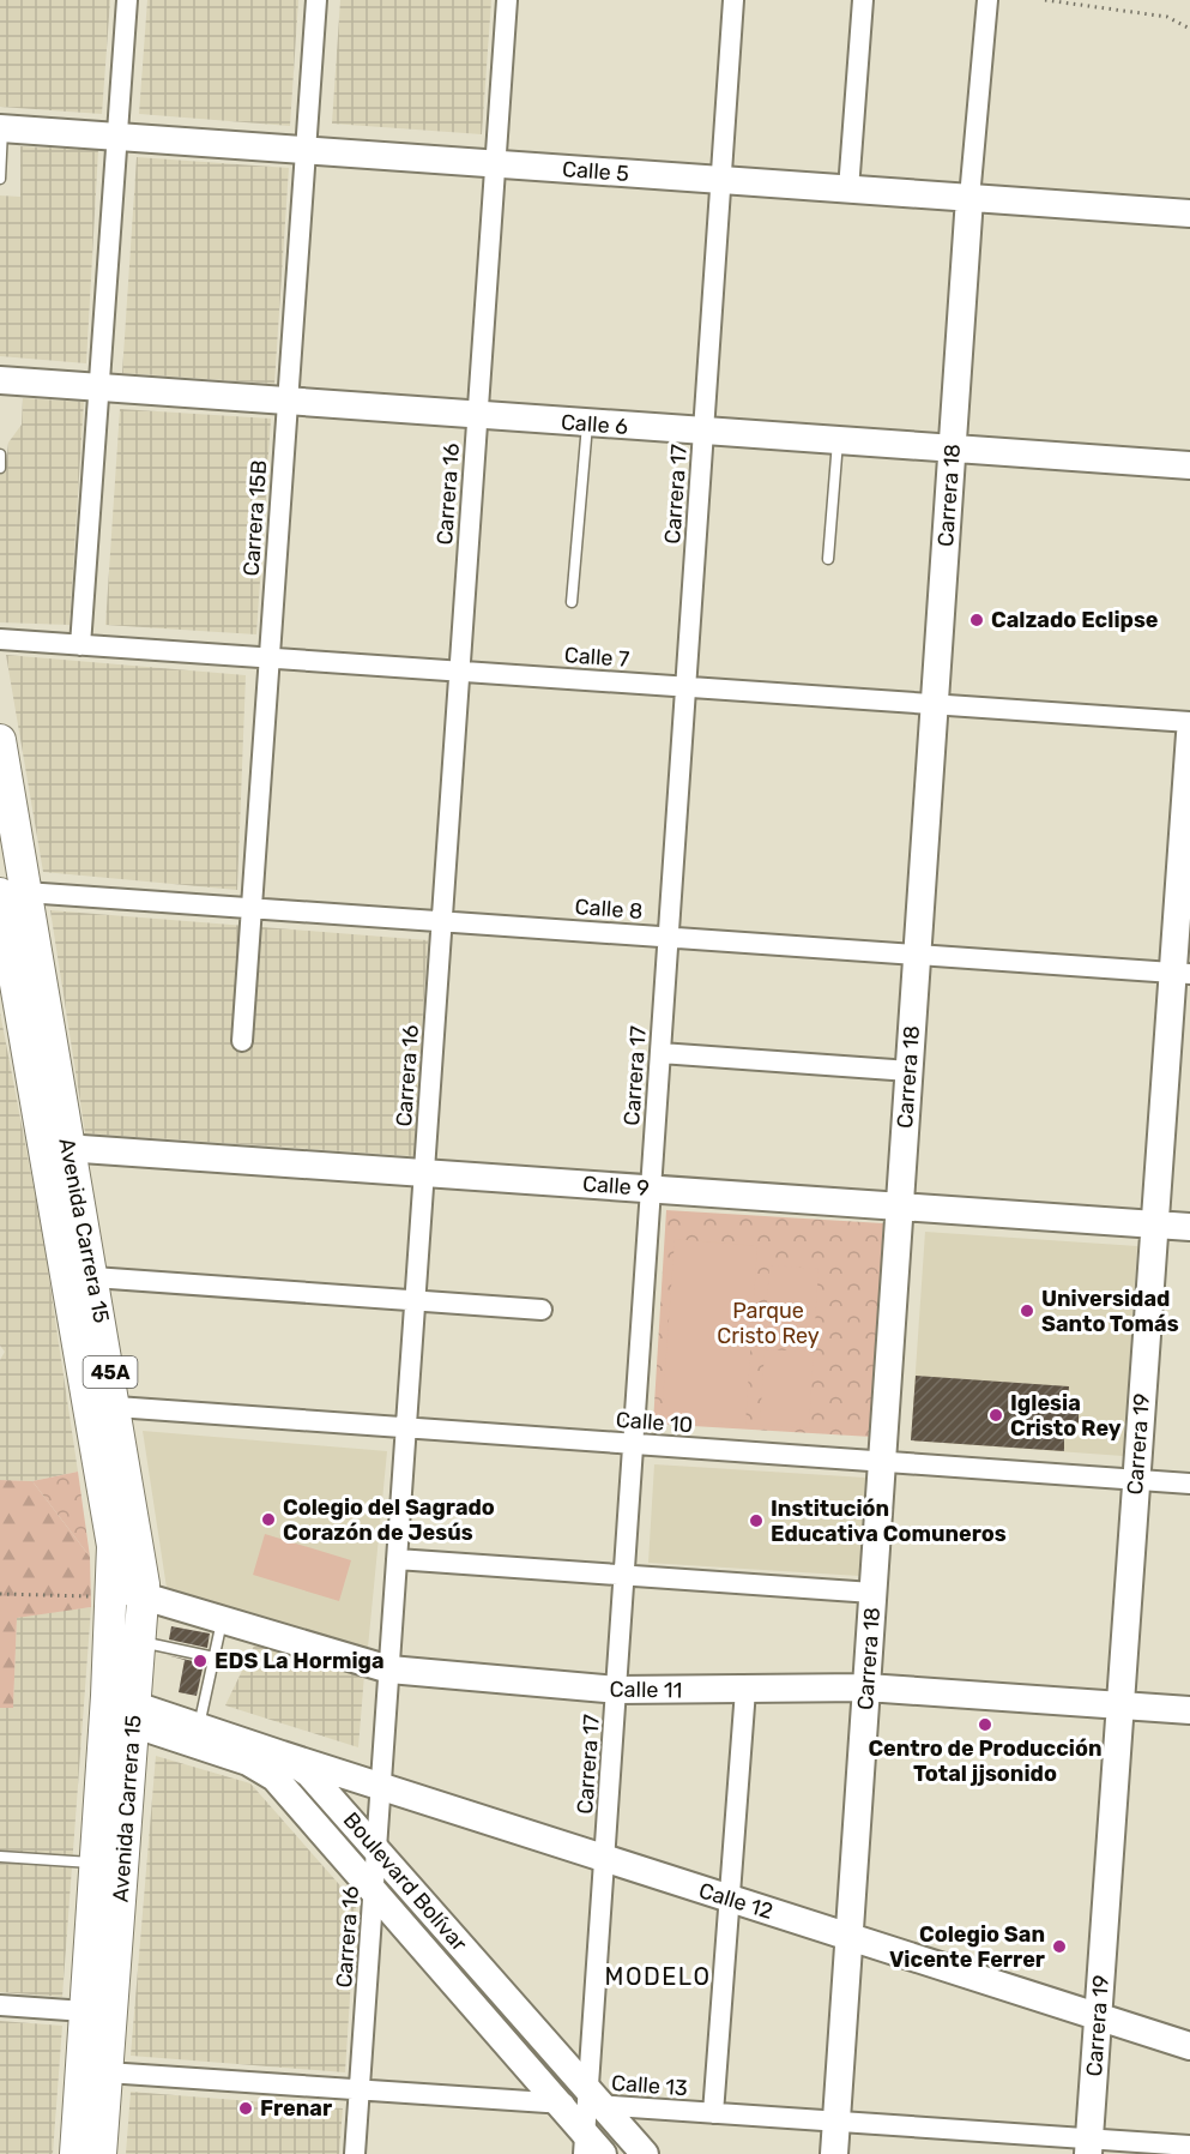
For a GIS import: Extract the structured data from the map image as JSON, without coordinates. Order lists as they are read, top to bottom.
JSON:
{
  "streets": {
    "main road": ["Avenida Carrera 15", "45A"],
    "street": [
      "Calle 5",
      "Calle 6",
      "Carrera 16",
      "Carrera 17",
      "Carrera 18",
      "Carrera 15B",
      "Calle 7",
      "Calle 8",
      "Calle 9",
      "Calle 10",
      "Carrera 19",
      "Calle 11",
      "Boulevard Bolívar",
      "Calle 12",
      "Calle 13"
    ]
  },
  "crossings": [
    ["Calle 5", "Carrera 16"],
    ["Calle 5", "Carrera 17"],
    ["Calle 5", "Carrera 18"],
    ["Calle 5", "Carrera 15B"],
    ["Calle 6", "Carrera 16"],
    ["Calle 6", "Carrera 17"],
    ["Calle 6", "Carrera 18"],
    ["Calle 6", "Carrera 15B"],
    ["Carrera 16", "Calle 7"],
    ["Carrera 16", "Calle 8"],
    ["Carrera 16", "Calle 9"],
    ["Carrera 16", "Calle 10"],
    ["Carrera 16", "Calle 11"],
    ["Carrera 16", "Boulevard Bolívar"],
    ["Carrera 16", "Calle 12"],
    ["Carrera 16", "Calle 13"],
    ["Carrera 17", "Calle 7"],
    ["Carrera 17", "Calle 8"],
    ["Carrera 17", "Calle 9"],
    ["Carrera 17", "Calle 10"],
    ["Carrera 17", "Calle 11"],
    ["Carrera 17", "Boulevard Bolívar"],
    ["Carrera 17", "Calle 12"],
    ["Carrera 17", "Calle 13"],
    ["Carrera 18", "Calle 7"],
    ["Carrera 18", "Calle 8"],
    ["Carrera 18", "Calle 9"],
    ["Carrera 18", "Calle 10"],
    ["Carrera 18", "Calle 11"],
    ["Carrera 18", "Calle 12"],
    ["Carrera 18", "Calle 13"],
    ["Carrera 15B", "Calle 7"],
    ["Carrera 15B", "Calle 8"],
    ["Calle 8", "Avenida Carrera 15"],
    ["Calle 8", "Carrera 19"],
    ["Calle 9", "Avenida Carrera 15"],
    ["Calle 9", "Carrera 19"],
    ["Avenida Carrera 15", "Calle 10"],
    ["Avenida Carrera 15", "Calle 11"],
    ["Avenida Carrera 15", "Boulevard Bolívar"],
    ["Avenida Carrera 15", "Calle 13"],
    ["Calle 10", "Carrera 19"],
    ["Carrera 19", "Calle 11"],
    ["Carrera 19", "Calle 12"],
    ["Carrera 19", "Calle 13"],
    ["Boulevard Bolívar", "Calle 12"],
    ["Boulevard Bolívar", "Calle 13"]
  ],
  "districts": ["MODELO"],
  "parks": ["Parque Cristo Rey"],
  "places": [
    "Calzado Eclipse",
    "Universidad Santo Tomás",
    "Iglesia Cristo Rey",
    "Colegio del Sagrado Corazón de Jesús",
    "Institución Educativa Comuneros",
    "EDS La Hormiga",
    "Centro de Producción Total jjsonido",
    "Colegio San Vicente Ferrer",
    "Frenar"
  ]
}
